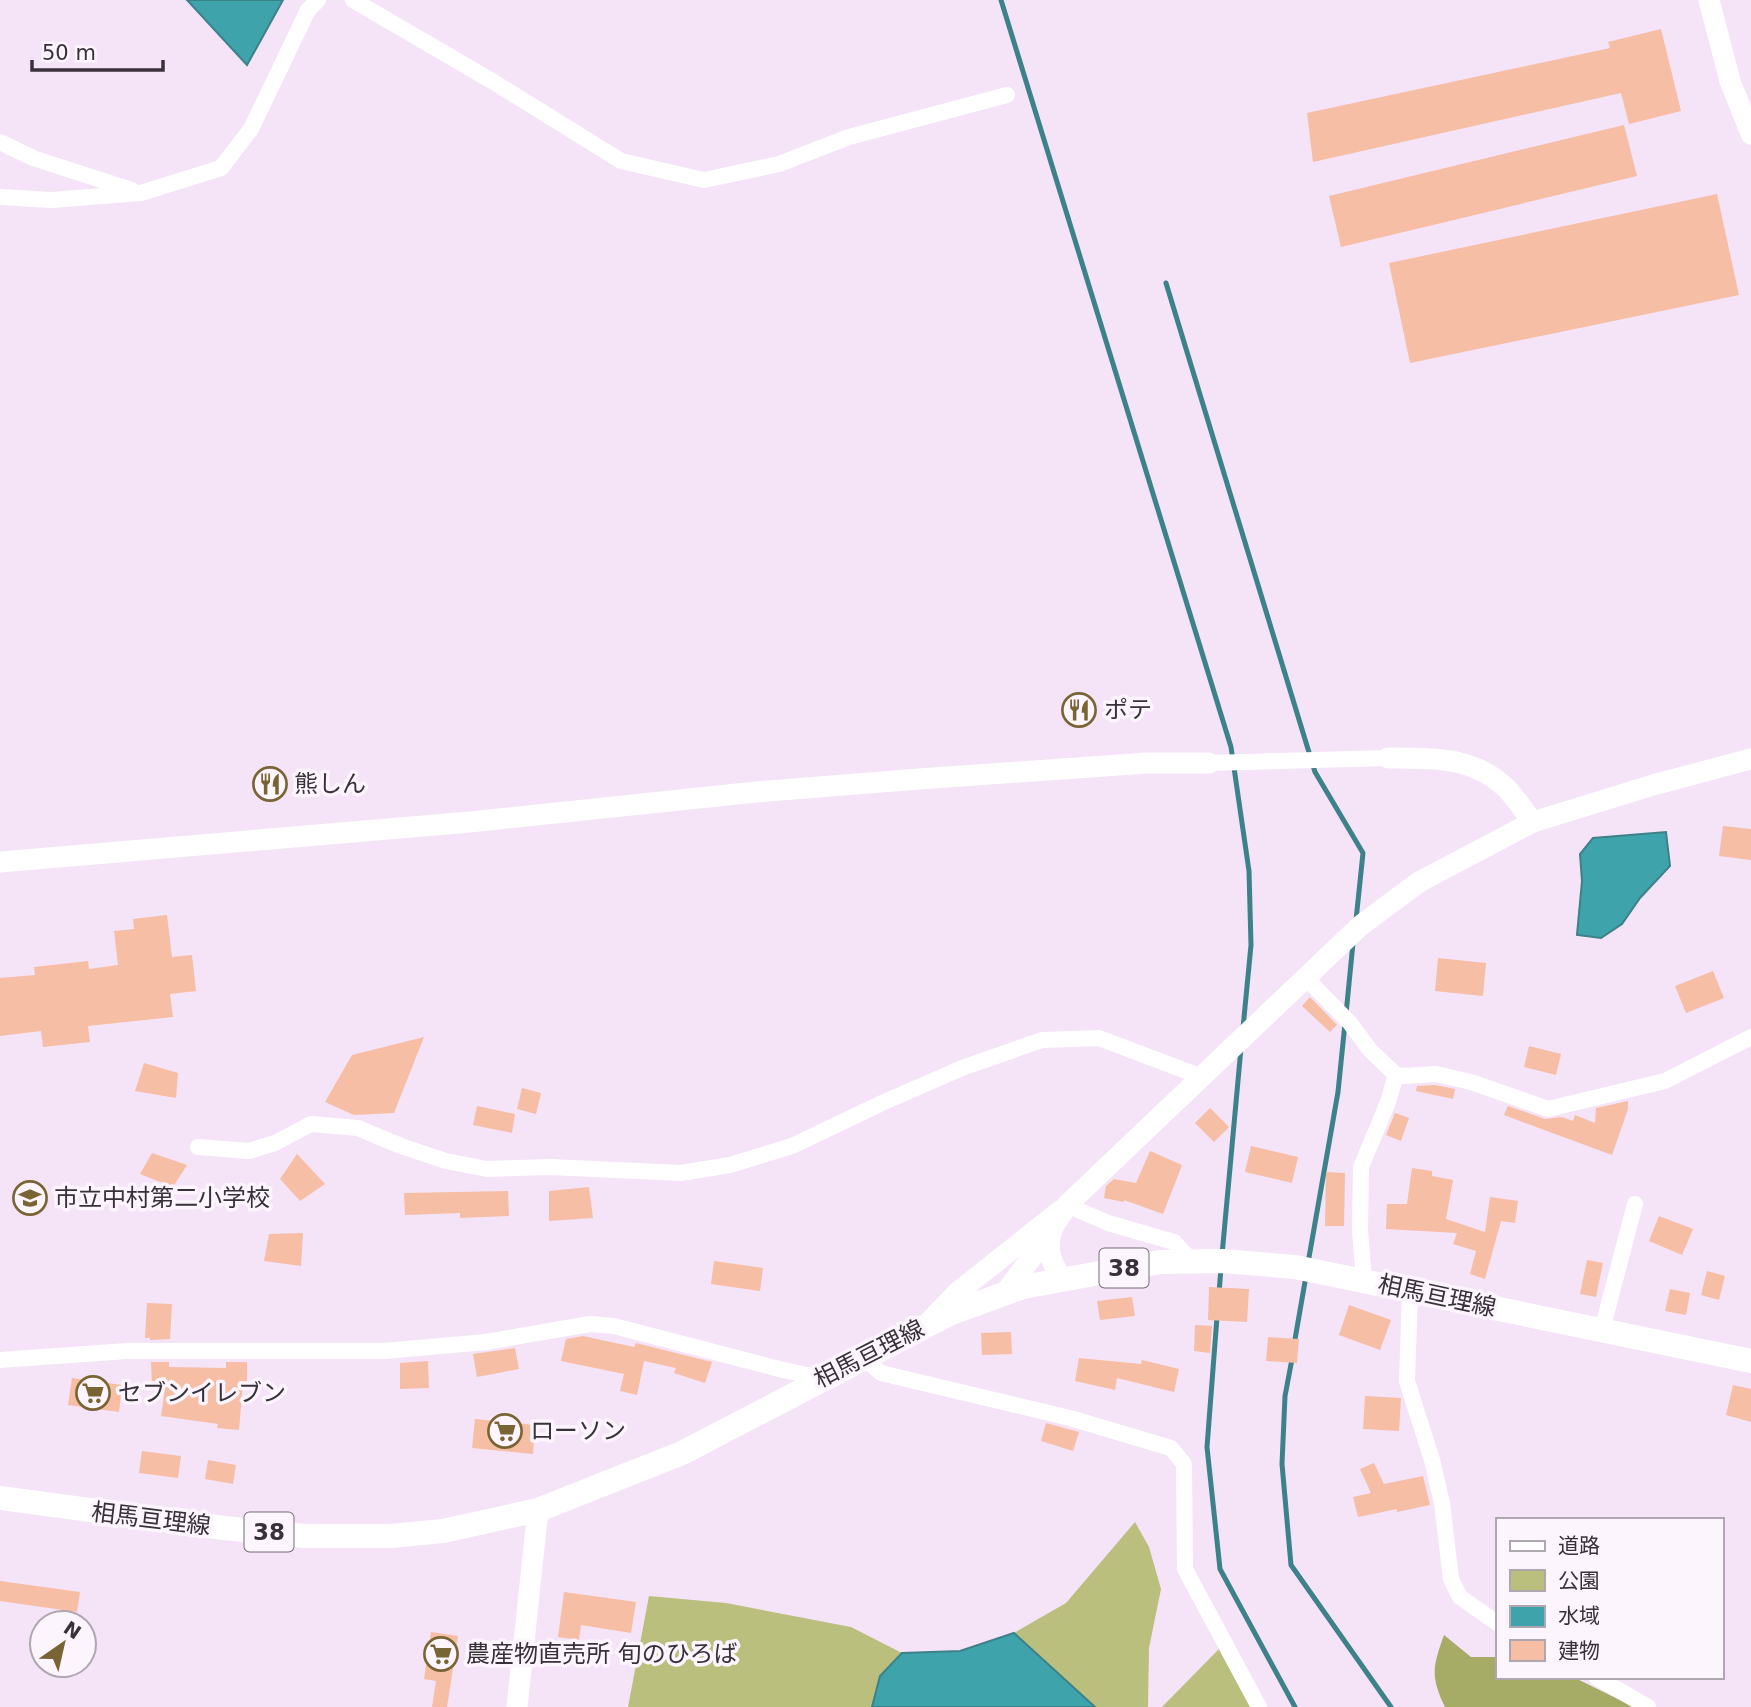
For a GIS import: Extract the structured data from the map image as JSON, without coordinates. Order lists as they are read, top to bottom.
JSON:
{
  "streets": {
    "main road": ["38", "相馬亘理線"]
  },
  "places": {
    "restaurant": ["ポテ", "熊しん"],
    "school or university": ["市立中村第二小学校"],
    "supermarket": ["セブンイレブン", "ローソン", "農産物直売所 旬のひろば"]
  },
  "legend": [
    "道路",
    "公園",
    "水域",
    "建物"
  ],
  "scale_bar": "50 m",
  "north": "top right"
}
